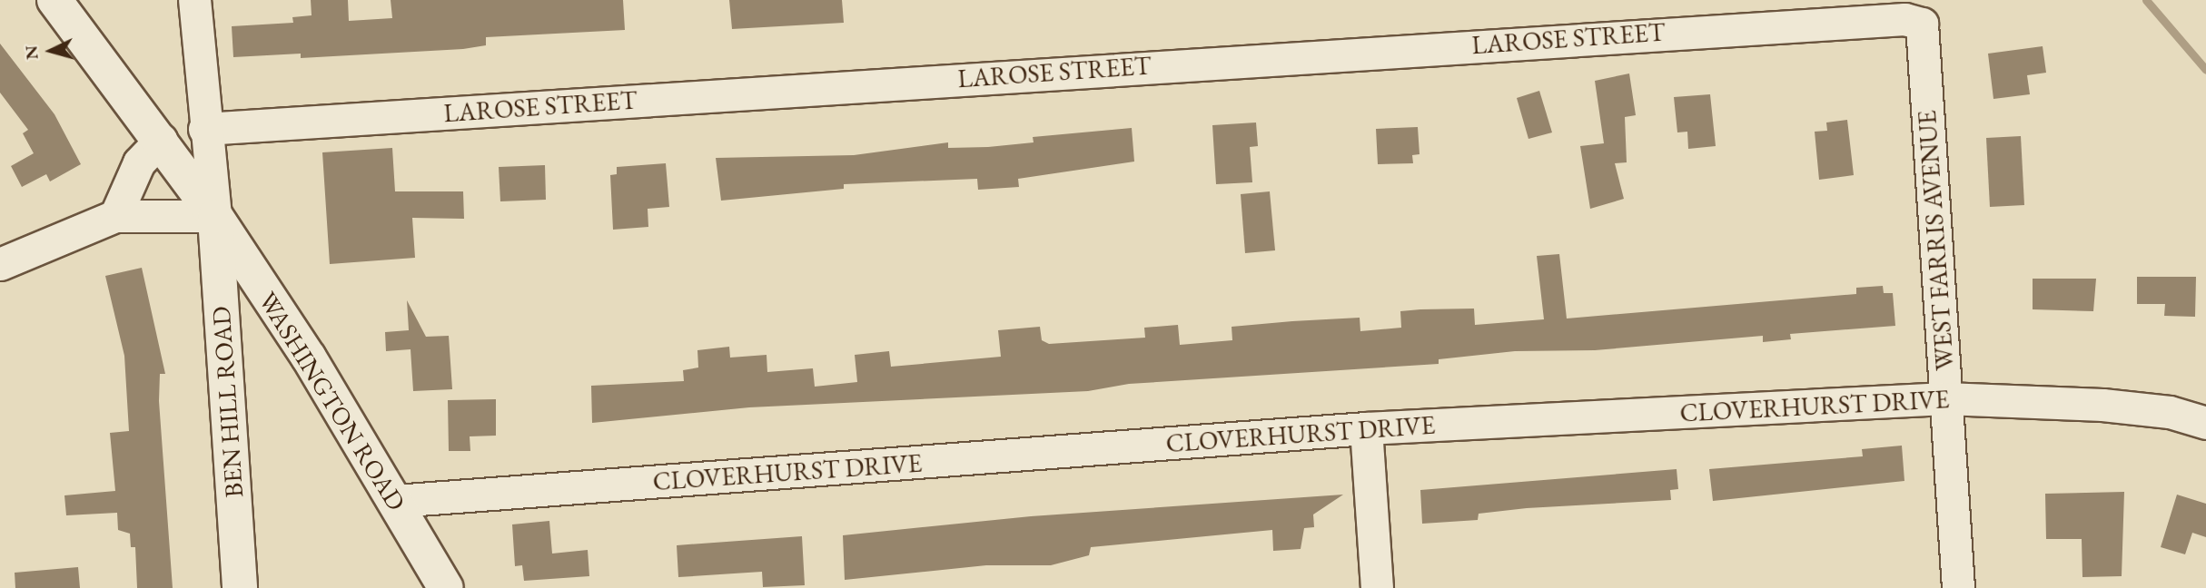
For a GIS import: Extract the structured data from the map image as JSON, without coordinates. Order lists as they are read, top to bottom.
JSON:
{
  "streets": {
    "street": [
      "LAROSE STREET",
      "WEST FARRIS AVENUE",
      "WASHINGTON ROAD",
      "BEN HILL ROAD",
      "CLOVERHURST DRIVE"
    ]
  },
  "crossings": [
    ["LAROSE STREET", "WEST FARRIS AVENUE"],
    ["WEST FARRIS AVENUE", "CLOVERHURST DRIVE"],
    ["WASHINGTON ROAD", "BEN HILL ROAD"],
    ["WASHINGTON ROAD", "CLOVERHURST DRIVE"]
  ],
  "north": "left"
}
